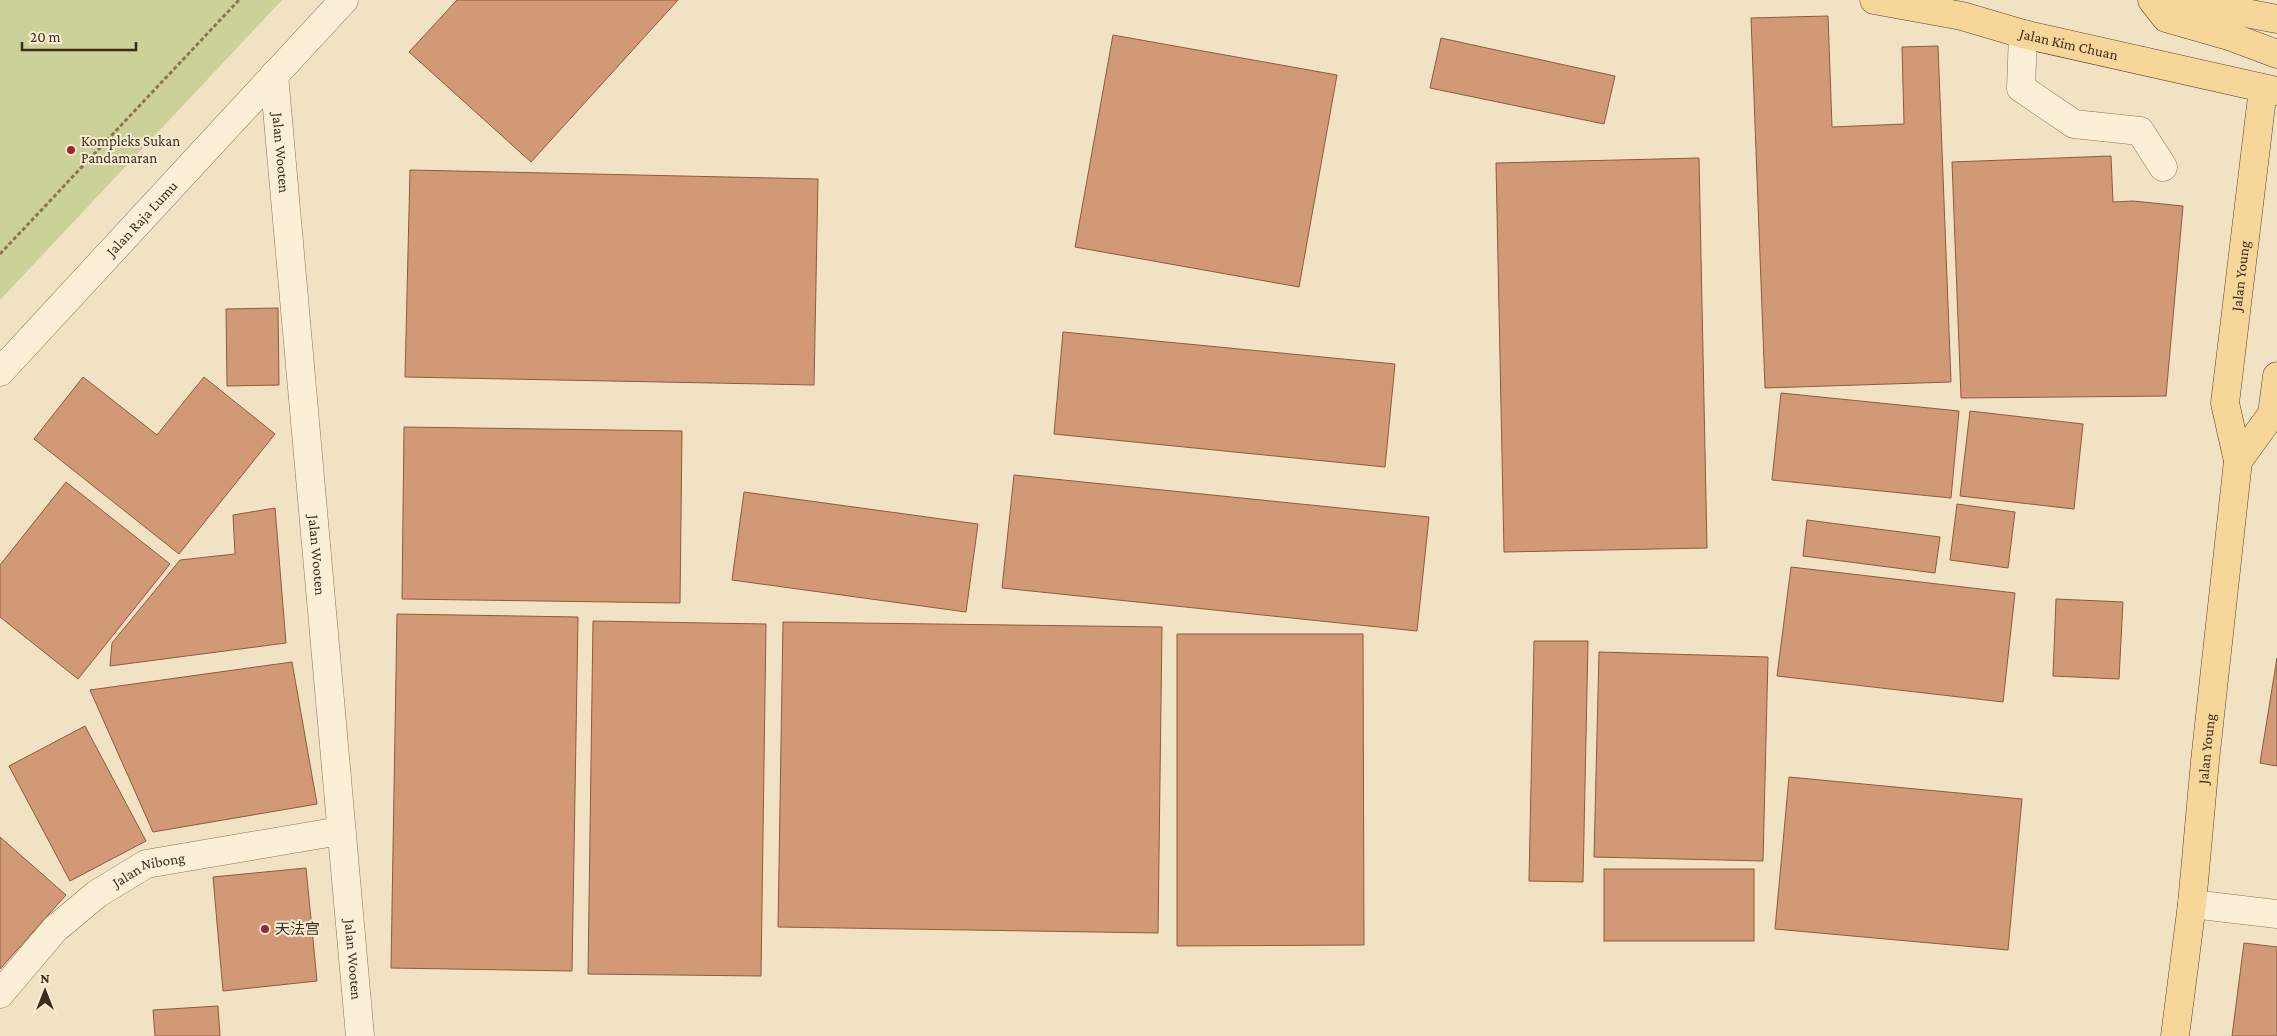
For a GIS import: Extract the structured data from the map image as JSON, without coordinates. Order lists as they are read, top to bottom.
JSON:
{
  "streets": {
    "main road": ["Jalan Kim Chuan", "Jalan Young"],
    "street": ["Jalan Wooten", "Jalan Raja Lumu", "Jalan Nibong"]
  },
  "crossings": [
    ["Jalan Kim Chuan", "Jalan Young"],
    ["Jalan Wooten", "Jalan Raja Lumu"],
    ["Jalan Wooten", "Jalan Nibong"]
  ],
  "places": ["Kompleks Sukan Pandamaran", "天法宫"],
  "scale_bar": "20 m",
  "north": "top"
}
